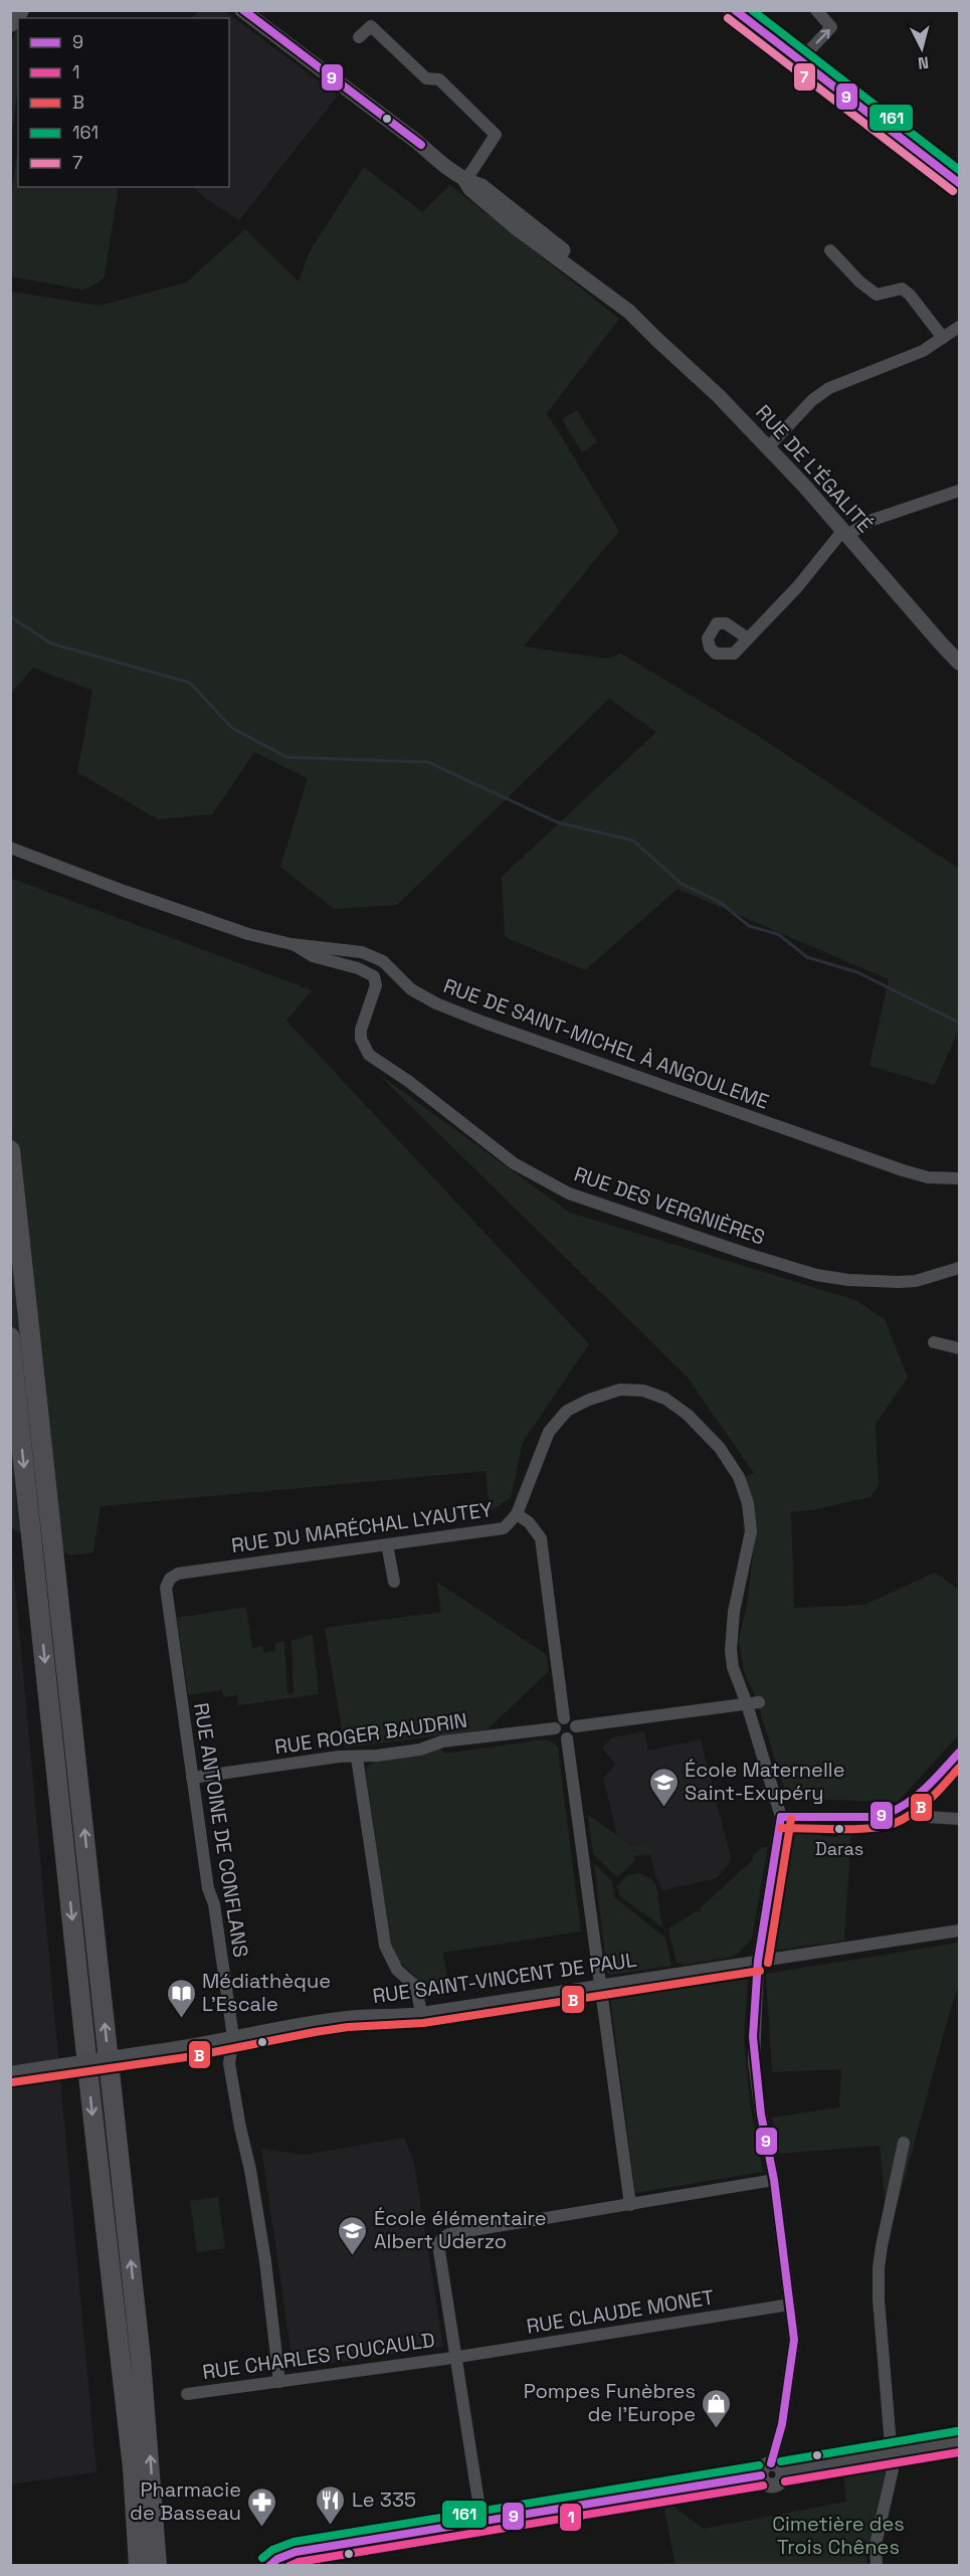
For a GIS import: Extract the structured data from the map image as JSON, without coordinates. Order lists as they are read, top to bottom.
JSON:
{
  "streets": {
    "street": [
      "RUE DE L'ÉGALITÉ",
      "RUE DE SAINT-MICHEL À ANGOULEME",
      "RUE DES VERGNIÈRES",
      "RUE DU MARÉCHAL LYAUTEY",
      "RUE ROGER BAUDRIN",
      "RUE ANTOINE DE CONFLANS",
      "RUE SAINT-VINCENT DE PAUL",
      "RUE CLAUDE MONET",
      "RUE CHARLES FOUCAULD"
    ]
  },
  "crossings": [
    ["RUE DE SAINT-MICHEL À ANGOULEME", "RUE DES VERGNIÈRES"],
    ["RUE DU MARÉCHAL LYAUTEY", "RUE ANTOINE DE CONFLANS"],
    ["RUE DU MARÉCHAL LYAUTEY", "RUE SAINT-VINCENT DE PAUL"],
    ["RUE DU MARÉCHAL LYAUTEY", "RUE CLAUDE MONET"],
    ["RUE ROGER BAUDRIN", "RUE ANTOINE DE CONFLANS"],
    ["RUE ANTOINE DE CONFLANS", "RUE SAINT-VINCENT DE PAUL"],
    ["RUE ANTOINE DE CONFLANS", "RUE CHARLES FOUCAULD"],
    ["RUE CLAUDE MONET", "RUE CHARLES FOUCAULD"]
  ],
  "parks": ["Cimetière des Trois Chênes"],
  "places": {
    "school or university": ["École Maternelle Saint-Exupéry", "École élémentaire Albert Uderzo"],
    "other": ["Daras"],
    "library": ["Médiathèque L'Escale"],
    "shop": ["Pompes Funèbres de l'Europe"],
    "restaurant": ["Le 335"],
    "pharmacy": ["Pharmacie de Basseau"]
  },
  "lines": [
    "transit line 9",
    "transit line 161",
    "transit line 7",
    "transit line B",
    "transit line 1"
  ],
  "legend": [
    "9",
    "1",
    "B",
    "161",
    "7"
  ],
  "north": "bottom"
}
